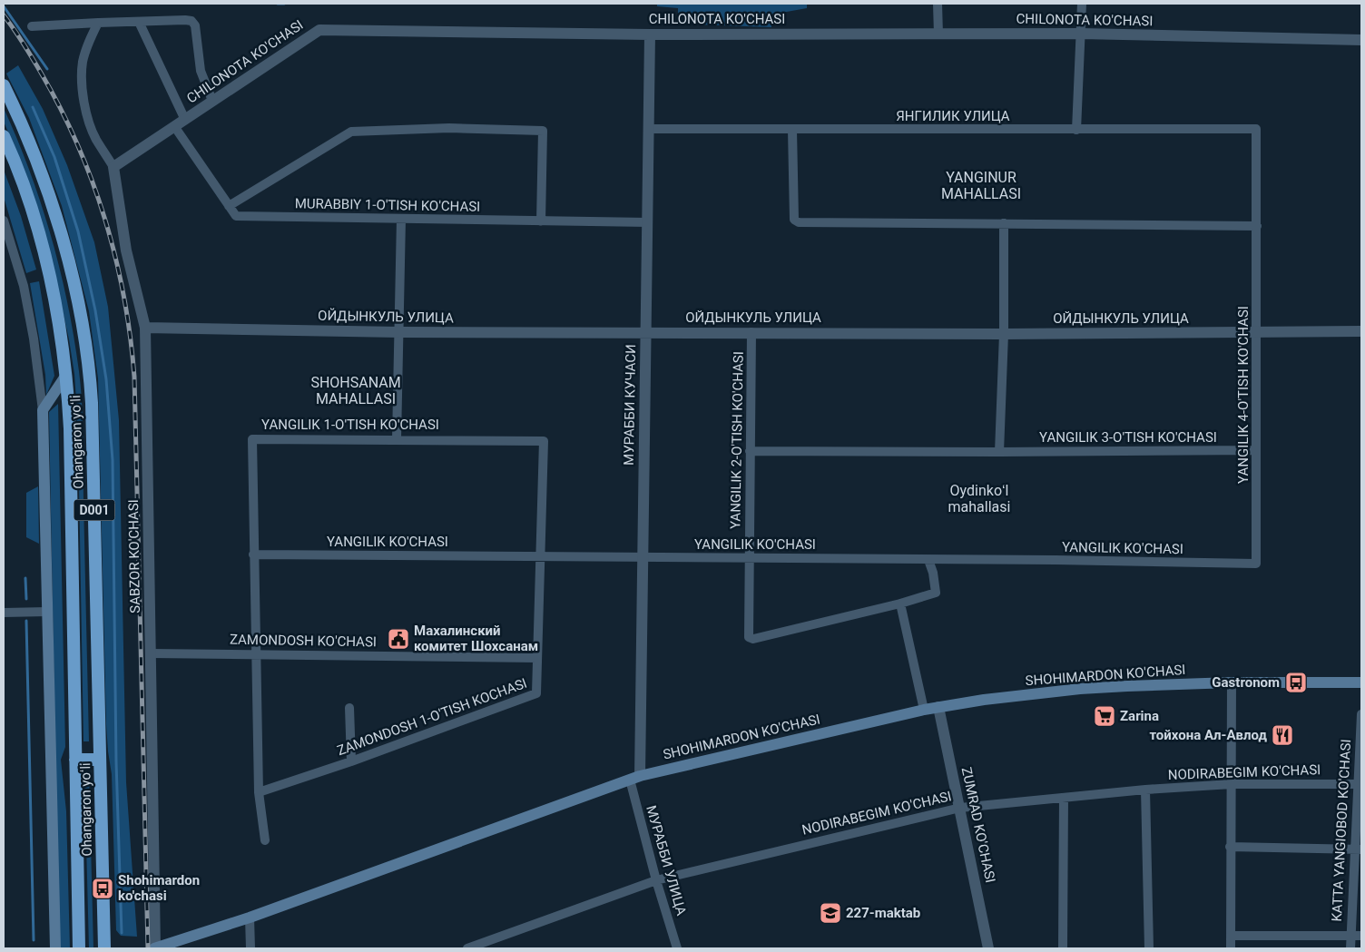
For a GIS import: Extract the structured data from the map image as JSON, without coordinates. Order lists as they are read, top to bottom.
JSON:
{
  "streets": {
    "highway": ["Ohangaron yoʻli", "D001"],
    "main road": ["SHOHIMARDON KO'CHASI"],
    "street": [
      "CHILONOTA KO'CHASI",
      "ЯНГИЛИК УЛИЦА",
      "MURABBIY 1-O'TISH KO'CHASI",
      "ОЙДЫНКУЛЬ УЛИЦА",
      "YANGILIK 4-O'TISH KO'CHASI",
      "МУРАББИ КУЧАСИ",
      "YANGILIK 1-O'TISH KO'CHASI",
      "YANGILIK 3-O'TISH KO'CHASI",
      "YANGILIK 2-O'TISH KO'CHASI",
      "YANGILIK KO'CHASI",
      "SABZOR KO'CHASI",
      "ZAMONDOSH KO'CHASI",
      "ZAMONDOSH 1-O'TISH KOCHASI",
      "NODIRABEGIM KO'CHASI",
      "ZUMRAD KO'CHASI",
      "KATTA YANGIOBOD KO'CHASI",
      "МУРАББИ УЛИЦА"
    ]
  },
  "crossings": [
    ["CHILONOTA KO'CHASI", "MURABBIY 1-O'TISH KO'CHASI"],
    ["CHILONOTA KO'CHASI", "МУРАББИ КУЧАСИ"],
    ["CHILONOTA KO'CHASI", "SABZOR KO'CHASI"],
    ["ЯНГИЛИК УЛИЦА", "YANGILIK 4-O'TISH KO'CHASI"],
    ["ЯНГИЛИК УЛИЦА", "МУРАББИ КУЧАСИ"],
    ["MURABBIY 1-O'TISH KO'CHASI", "МУРАББИ КУЧАСИ"],
    ["ОЙДЫНКУЛЬ УЛИЦА", "YANGILIK 4-O'TISH KO'CHASI"],
    ["ОЙДЫНКУЛЬ УЛИЦА", "МУРАББИ КУЧАСИ"],
    ["ОЙДЫНКУЛЬ УЛИЦА", "YANGILIK 2-O'TISH KO'CHASI"],
    ["ОЙДЫНКУЛЬ УЛИЦА", "SABZOR KO'CHASI"],
    ["YANGILIK 4-O'TISH KO'CHASI", "YANGILIK 3-O'TISH KO'CHASI"],
    ["YANGILIK 4-O'TISH KO'CHASI", "YANGILIK KO'CHASI"],
    ["МУРАББИ КУЧАСИ", "YANGILIK KO'CHASI"],
    ["МУРАББИ КУЧАСИ", "SHOHIMARDON KO'CHASI"],
    ["МУРАББИ КУЧАСИ", "МУРАББИ УЛИЦА"],
    ["YANGILIK 1-O'TISH KO'CHASI", "YANGILIK KO'CHASI"],
    ["YANGILIK 1-O'TISH KO'CHASI", "ZAMONDOSH KO'CHASI"],
    ["YANGILIK 1-O'TISH KO'CHASI", "ZAMONDOSH 1-O'TISH KOCHASI"],
    ["YANGILIK 3-O'TISH KO'CHASI", "YANGILIK 2-O'TISH KO'CHASI"],
    ["YANGILIK 2-O'TISH KO'CHASI", "YANGILIK KO'CHASI"],
    ["YANGILIK KO'CHASI", "ZAMONDOSH 1-O'TISH KOCHASI"],
    ["SABZOR KO'CHASI", "ZAMONDOSH KO'CHASI"],
    ["SABZOR KO'CHASI", "SHOHIMARDON KO'CHASI"],
    ["ZAMONDOSH KO'CHASI", "ZAMONDOSH 1-O'TISH KOCHASI"],
    ["SHOHIMARDON KO'CHASI", "ZUMRAD KO'CHASI"],
    ["SHOHIMARDON KO'CHASI", "МУРАББИ УЛИЦА"],
    ["NODIRABEGIM KO'CHASI", "ZUMRAD KO'CHASI"],
    ["NODIRABEGIM KO'CHASI", "KATTA YANGIOBOD KO'CHASI"],
    ["NODIRABEGIM KO'CHASI", "МУРАББИ УЛИЦА"]
  ],
  "districts": ["YANGINUR MAHALLASI", "SHOHSANAM MAHALLASI", "Oydinkoʻl mahallasi"],
  "places": {
    "public building": ["Махалинский комитет Шохcанам"],
    "bus stop": ["Gastronom", "Shohimardon ko'chasi"],
    "supermarket": ["Zarina"],
    "restaurant": ["тойхона Ал-Авлод"],
    "school or university": ["227-maktab"]
  }
}
